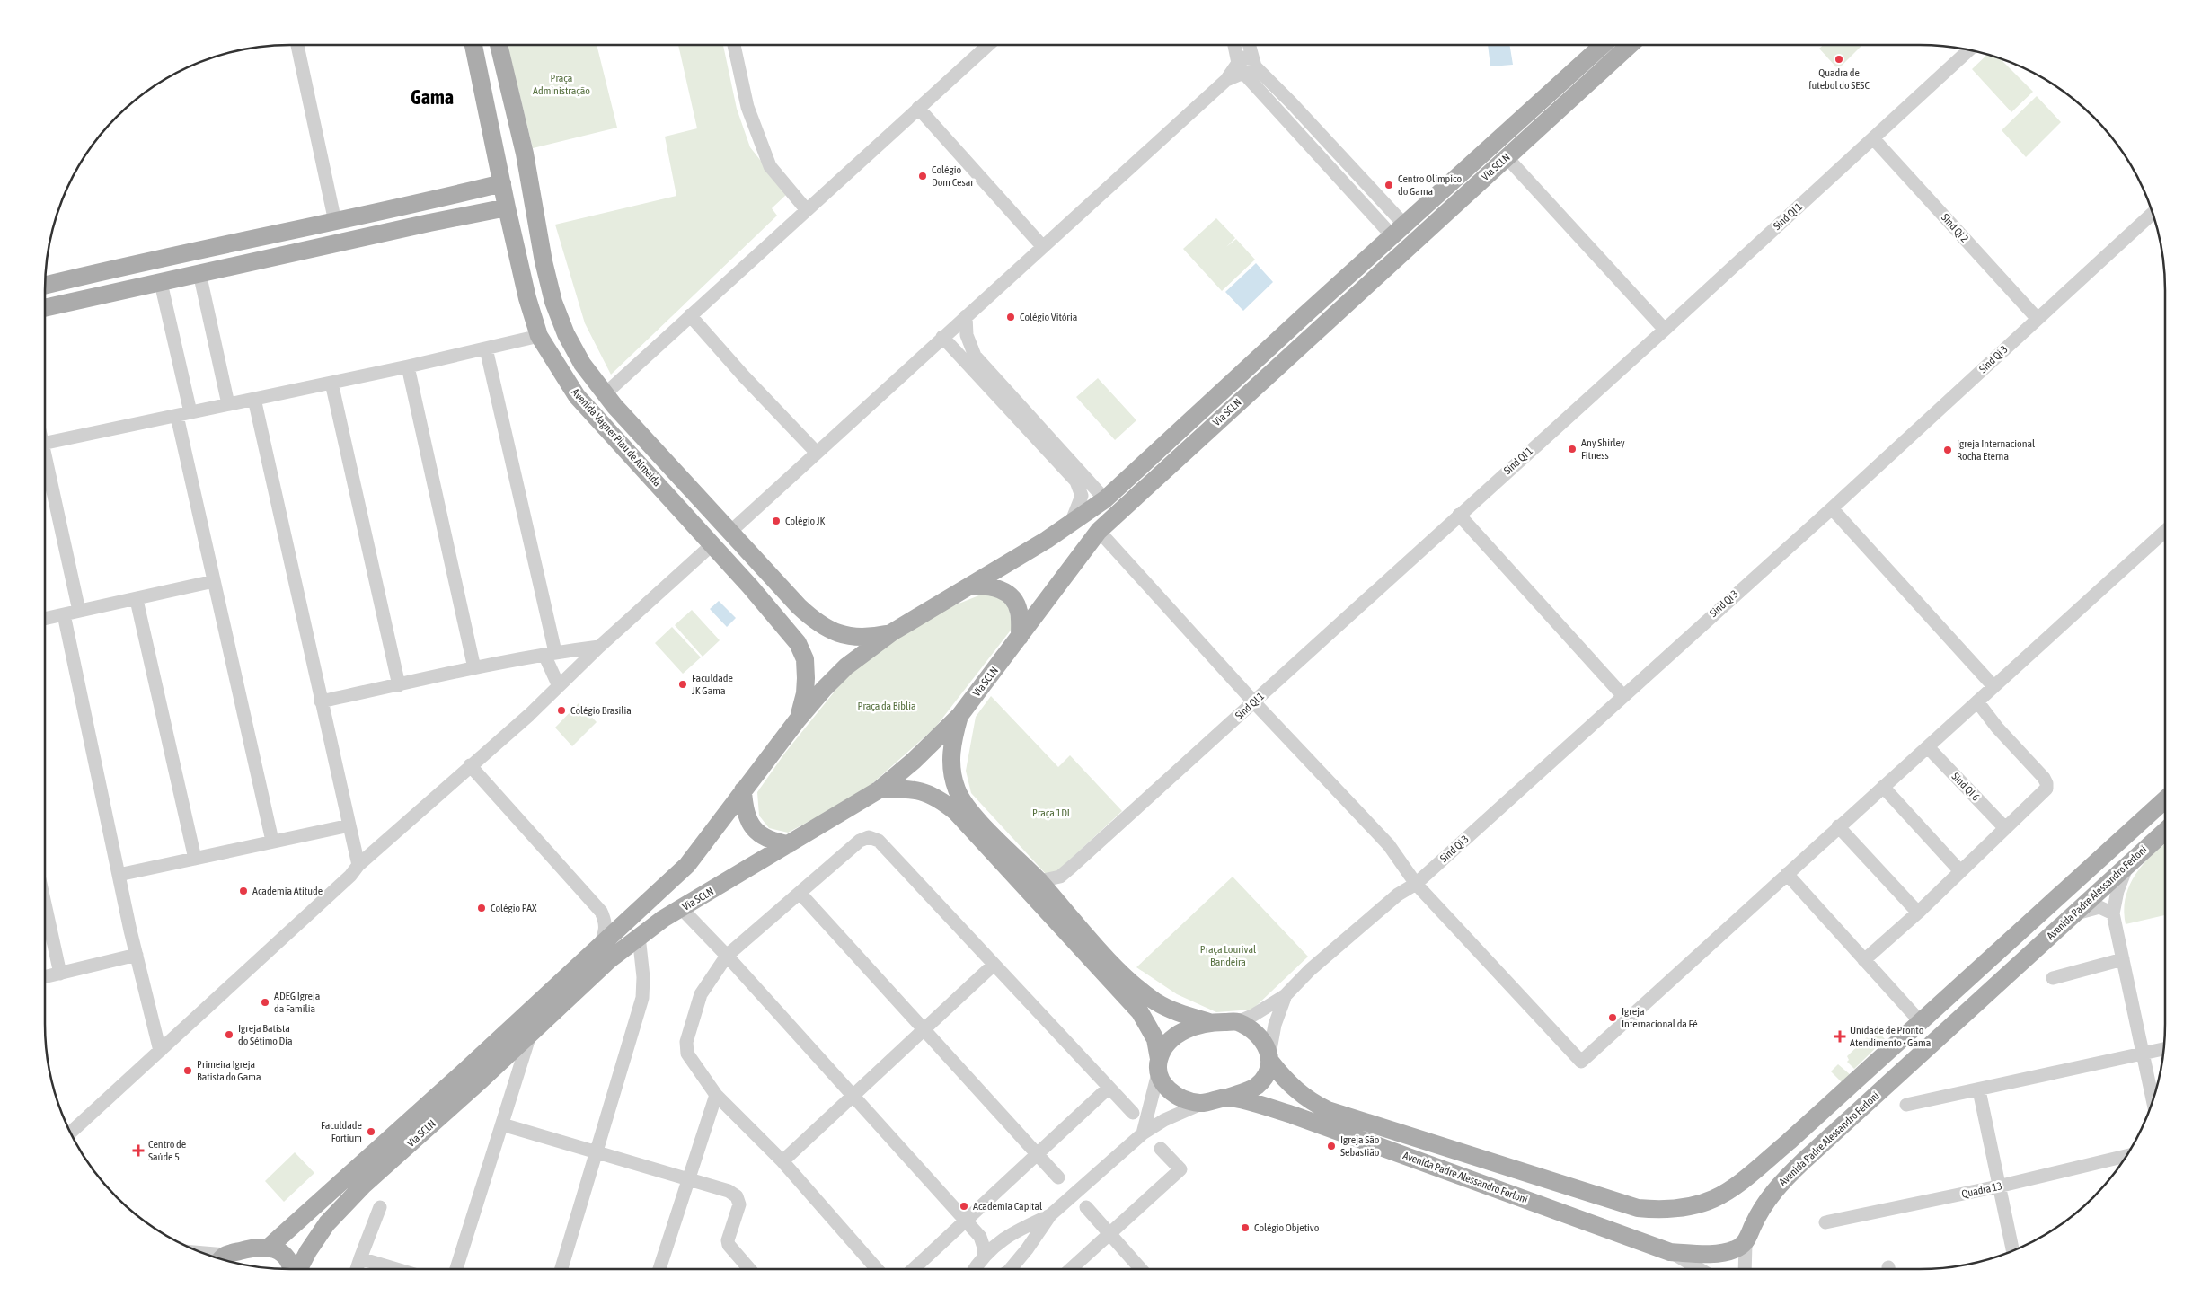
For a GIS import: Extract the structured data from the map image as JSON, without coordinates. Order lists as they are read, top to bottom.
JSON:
{
  "streets": {
    "main road": ["Via SCLN", "Avenida Vagner Piau de Almeida", "Avenida Padre Alessandro Ferloni"],
    "street": [
      "Sind QI 1",
      "Sind Qi 2",
      "Sind Qi 3",
      "Sind QI 6",
      "Quadra 13"
    ]
  },
  "crossings": [
    ["Via SCLN", "Avenida Vagner Piau de Almeida"],
    ["Sind QI 1", "Sind Qi 2"],
    ["Sind Qi 2", "Sind Qi 3"]
  ],
  "districts": ["Gama"],
  "parks": [
    "Praça Administração",
    "Praça da Bíblia",
    "Praça 1DI",
    "Praça Lourival Bandeira"
  ],
  "places": {
    "other": [
      "Quadra de futebol do SESC",
      "Colégio Dom Cesar",
      "Centro Olímpico do Gama",
      "Colégio Vitória",
      "Any Shirley Fitness",
      "Igreja Internacional Rocha Eterna",
      "Colégio JK",
      "Faculdade JK Gama",
      "Colégio Brasilia",
      "Academia Atitude",
      "Colégio PAX",
      "ADEG Igreja da Familia",
      "Igreja Internacional da Fé",
      "Igreja Batista do Sétimo Dia",
      "Primeira Igreja Batista do Gama",
      "Faculdade Fortium",
      "Igreja São Sebastião",
      "Academia Capital",
      "Colégio Objetivo"
    ],
    "health": ["Unidade de Pronto Atendimento - Gama", "Centro de Saúde 5"]
  }
}
